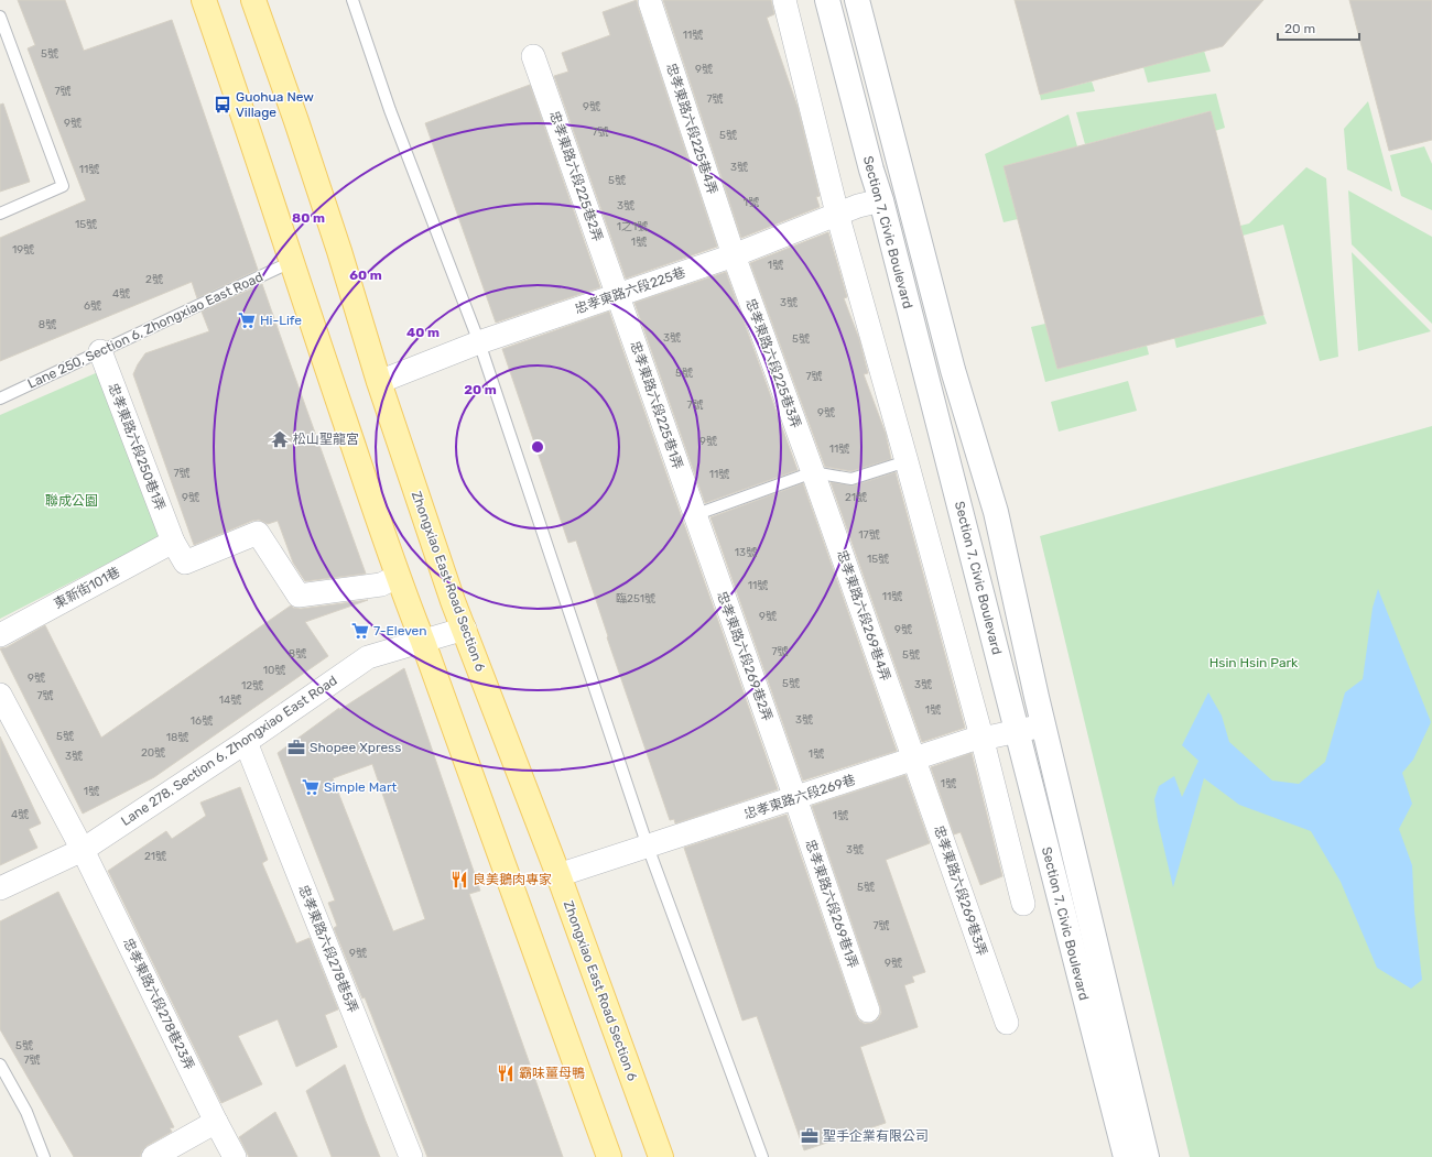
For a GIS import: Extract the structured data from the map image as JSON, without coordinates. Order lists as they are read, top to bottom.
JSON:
{
  "streets": {
    "main road": ["Zhongxiao East Road Section 6"],
    "street": [
      "忠孝東路六段225巷4弄",
      "忠孝東路六段225巷2弄",
      "Section 7, Civic Boulevard",
      "忠孝東路六段225巷",
      "忠孝東路六段225巷3弄",
      "忠孝東路六段225巷1弄",
      "忠孝東路六段250巷1弄",
      "東新街101巷",
      "忠孝東路六段269巷4弄",
      "忠孝東路六段269巷2弄",
      "Lane 278, Section 6, Zhongxiao East Road",
      "忠孝東路六段269巷",
      "忠孝東路六段269巷3弄",
      "忠孝東路六段269巷1弄",
      "忠孝東路六段278巷5弄",
      "忠孝東路六段278巷23弄"
    ],
    "lane": ["Lane 250, Section 6, Zhongxiao East Road"]
  },
  "crossings": [
    ["忠孝東路六段225巷4弄", "忠孝東路六段225巷"],
    ["忠孝東路六段225巷4弄", "忠孝東路六段225巷3弄"],
    ["忠孝東路六段225巷2弄", "忠孝東路六段225巷"],
    ["忠孝東路六段225巷2弄", "忠孝東路六段225巷1弄"],
    ["Section 7, Civic Boulevard", "忠孝東路六段225巷"],
    ["Section 7, Civic Boulevard", "忠孝東路六段269巷"],
    ["忠孝東路六段225巷", "忠孝東路六段225巷3弄"],
    ["忠孝東路六段225巷", "忠孝東路六段225巷1弄"],
    ["忠孝東路六段225巷", "Zhongxiao East Road Section 6"],
    ["Lane 250, Section 6, Zhongxiao East Road", "忠孝東路六段250巷1弄"],
    ["忠孝東路六段225巷3弄", "忠孝東路六段269巷4弄"],
    ["忠孝東路六段225巷1弄", "忠孝東路六段269巷2弄"],
    ["忠孝東路六段250巷1弄", "東新街101巷"],
    ["Zhongxiao East Road Section 6", "Lane 278, Section 6, Zhongxiao East Road"],
    ["Zhongxiao East Road Section 6", "忠孝東路六段269巷"],
    ["忠孝東路六段269巷4弄", "忠孝東路六段269巷"],
    ["忠孝東路六段269巷4弄", "忠孝東路六段269巷3弄"],
    ["忠孝東路六段269巷2弄", "忠孝東路六段269巷"],
    ["忠孝東路六段269巷2弄", "忠孝東路六段269巷1弄"],
    ["Lane 278, Section 6, Zhongxiao East Road", "忠孝東路六段278巷5弄"],
    ["Lane 278, Section 6, Zhongxiao East Road", "忠孝東路六段278巷23弄"],
    ["忠孝東路六段269巷", "忠孝東路六段269巷3弄"],
    ["忠孝東路六段269巷", "忠孝東路六段269巷1弄"]
  ],
  "parks": ["聯成公園", "Hsin Hsin Park"],
  "places": {
    "bus stop": ["Guohua New Village"],
    "supermarket": ["Hi-Life", "7-Eleven", "Simple Mart"],
    "temple": ["松山聖龍宮"],
    "office": ["Shopee Xpress", "聖手企業有限公司"],
    "restaurant": ["良美鵝肉專家", "霸味薑母鴨"]
  },
  "house_numbers": [
    "11號",
    "5號",
    "9號",
    "7號",
    "7號",
    "9號",
    "9號",
    "7號",
    "5號",
    "3號",
    "11號",
    "5號",
    "1號",
    "3號",
    "15號",
    "1之1號",
    "1號",
    "19號",
    "1號",
    "2號",
    "4號",
    "3號",
    "6號",
    "8號",
    "3號",
    "5號",
    "5號",
    "7號",
    "7號",
    "9號",
    "9號",
    "11號",
    "7號",
    "11號",
    "9號",
    "21號",
    "17號",
    "13號",
    "15號",
    "11號",
    "11號",
    "臨251號",
    "9號",
    "9號",
    "7號",
    "8號",
    "5號",
    "10號",
    "9號",
    "5號",
    "3號",
    "12號",
    "7號",
    "14號",
    "1號",
    "3號",
    "16號",
    "5號",
    "18號",
    "20號",
    "1號",
    "3號",
    "1號",
    "1號",
    "4號",
    "1號",
    "3號",
    "21號",
    "5號",
    "7號",
    "9號",
    "9號",
    "5號",
    "7號"
  ],
  "scale_bar": "20 m",
  "rings": [
    "80 m",
    "60 m",
    "40 m",
    "20 m"
  ]
}
